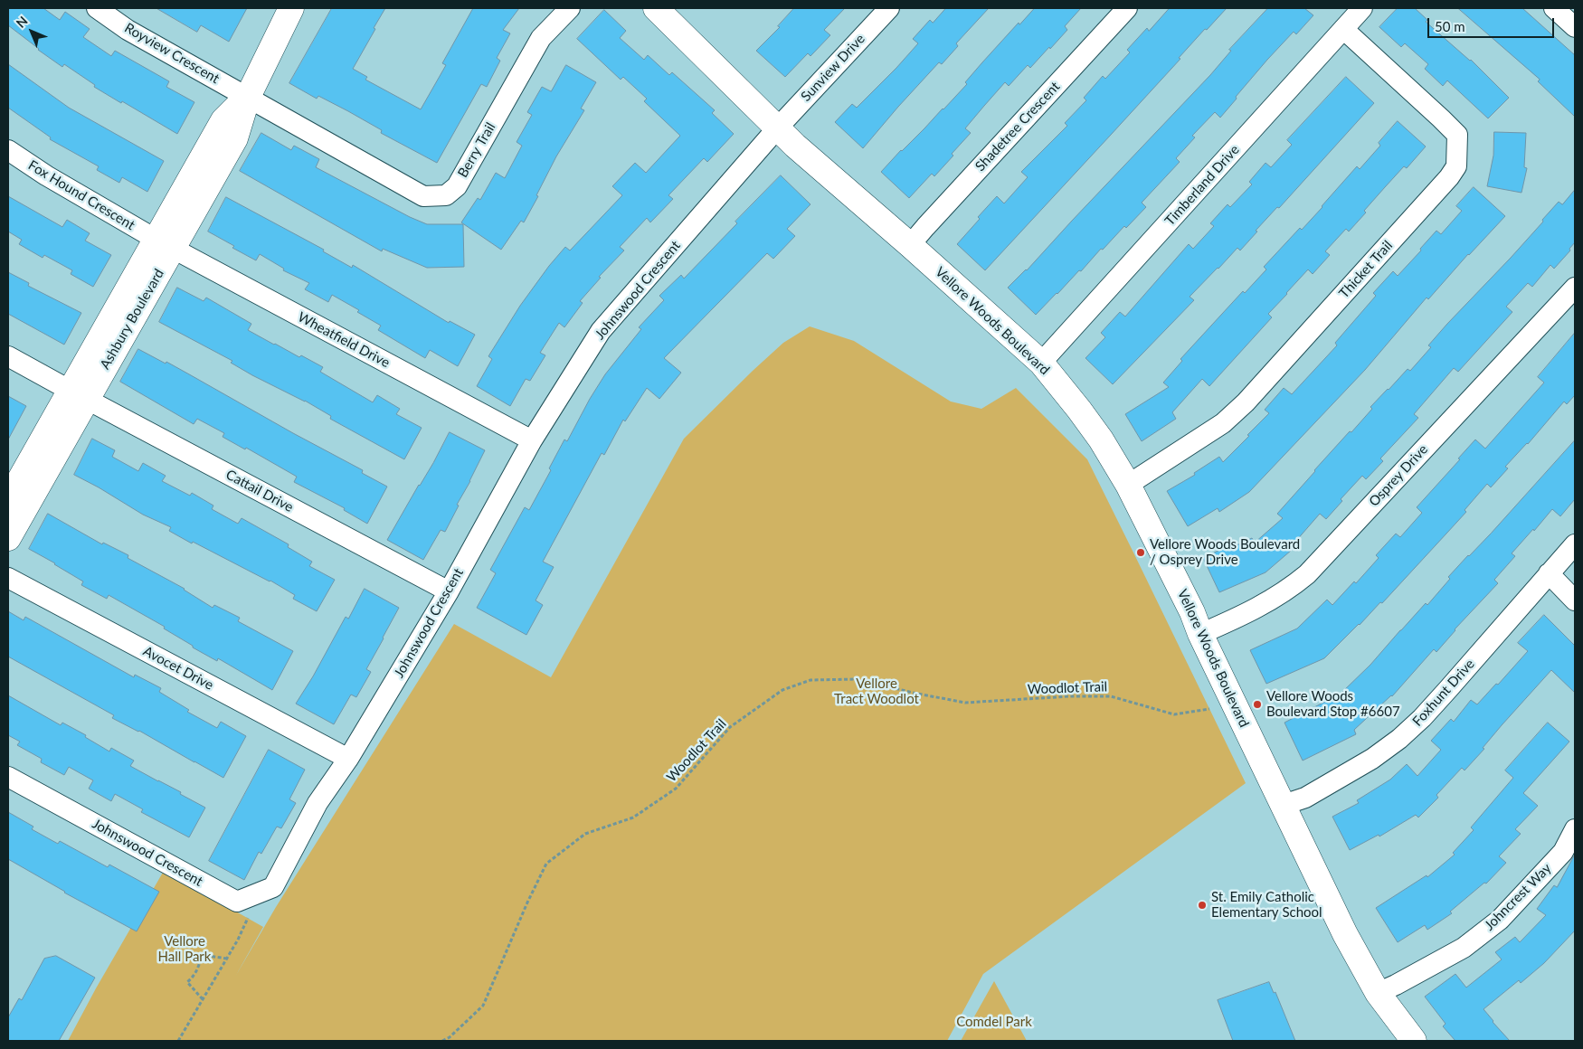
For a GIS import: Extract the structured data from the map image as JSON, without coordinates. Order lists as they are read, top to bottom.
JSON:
{
  "streets": {
    "street": [
      "Royview Crescent",
      "Sunview Drive",
      "Shadetree Crescent",
      "Berry Trail",
      "Timberland Drive",
      "Fox Hound Crescent",
      "Thicket Trail",
      "Johnswood Crescent",
      "Ashbury Boulevard",
      "Vellore Woods Boulevard",
      "Wheatfield Drive",
      "Osprey Drive",
      "Cattail Drive",
      "Avocet Drive",
      "Foxhunt Drive",
      "Johncrest Way"
    ],
    "path": ["Woodlot Trail"]
  },
  "crossings": [
    ["Royview Crescent", "Berry Trail"],
    ["Royview Crescent", "Ashbury Boulevard"],
    ["Sunview Drive", "Johnswood Crescent"],
    ["Sunview Drive", "Vellore Woods Boulevard"],
    ["Shadetree Crescent", "Vellore Woods Boulevard"],
    ["Berry Trail", "Ashbury Boulevard"],
    ["Timberland Drive", "Thicket Trail"],
    ["Timberland Drive", "Vellore Woods Boulevard"],
    ["Fox Hound Crescent", "Ashbury Boulevard"],
    ["Fox Hound Crescent", "Wheatfield Drive"],
    ["Thicket Trail", "Vellore Woods Boulevard"],
    ["Johnswood Crescent", "Vellore Woods Boulevard"],
    ["Johnswood Crescent", "Wheatfield Drive"],
    ["Johnswood Crescent", "Cattail Drive"],
    ["Johnswood Crescent", "Avocet Drive"],
    ["Ashbury Boulevard", "Wheatfield Drive"],
    ["Ashbury Boulevard", "Cattail Drive"],
    ["Vellore Woods Boulevard", "Osprey Drive"],
    ["Vellore Woods Boulevard", "Foxhunt Drive"],
    ["Vellore Woods Boulevard", "Johncrest Way"]
  ],
  "parks": ["Vellore Tract Woodlot", "Vellore Hall Park", "Comdel Park"],
  "places": ["Vellore Woods Boulevard / Osprey Drive", "Vellore Woods Boulevard Stop #6607", "St. Emily Catholic Elementary School"],
  "scale_bar": "50 m",
  "north": "top left"
}
